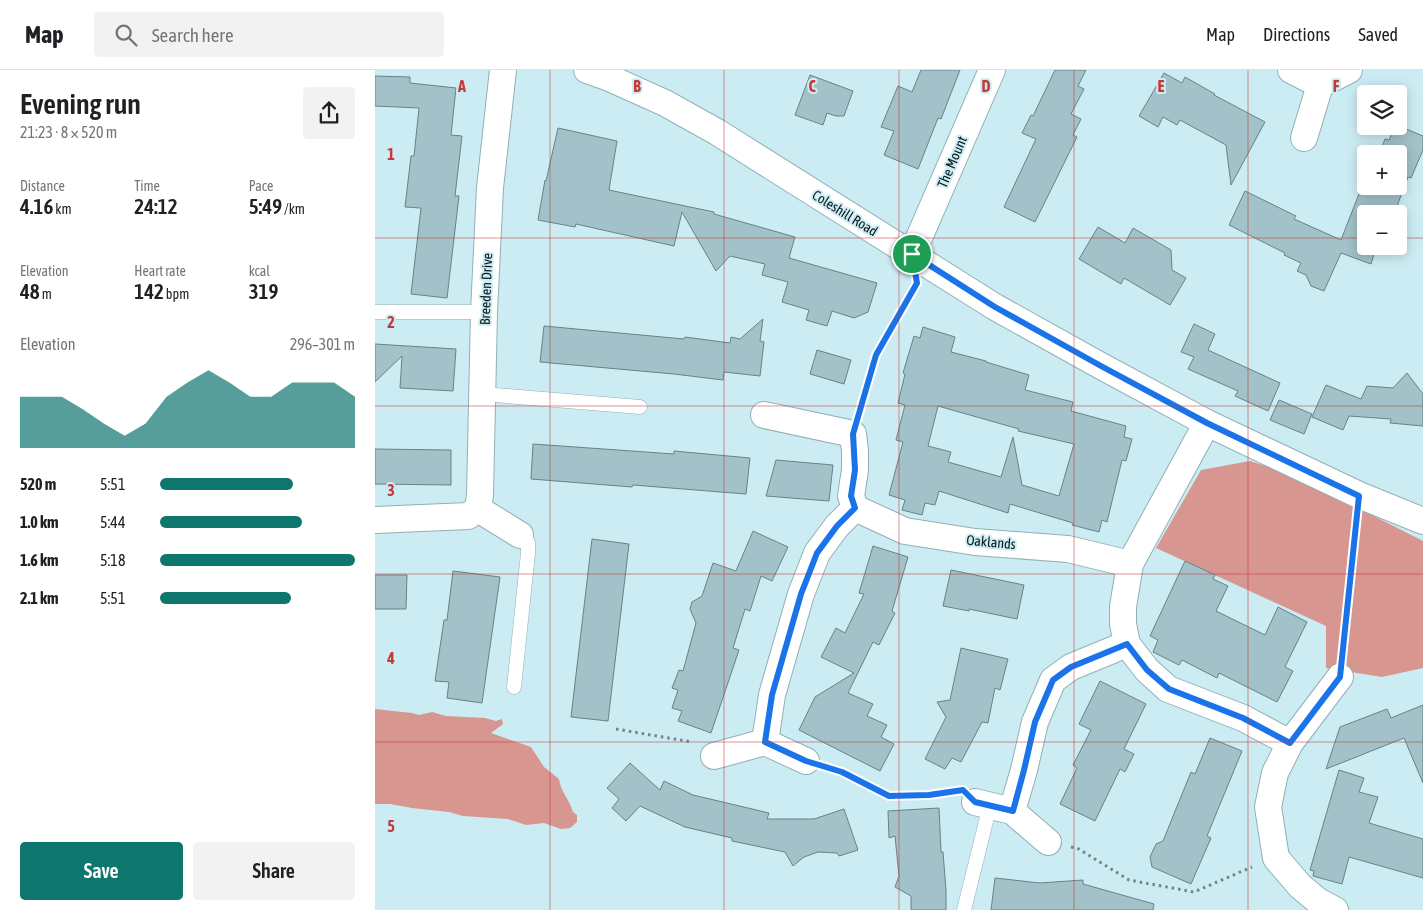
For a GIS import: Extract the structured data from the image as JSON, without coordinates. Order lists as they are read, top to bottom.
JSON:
{
  "streets": {
    "street": [
      "The Mount",
      "Coleshill Road",
      "Breeden Drive",
      "Oaklands"
    ]
  },
  "crossings": [
    ["The Mount", "Coleshill Road"]
  ],
  "page": {
    "header": "Map",
    "search": "Search here",
    "nav": ["Map", "Directions", "Saved"],
    "heading": ["Evening run", "21:23 · 8 × 520 m"],
    "map_buttons": ["+", "−"],
    "stats": [
      ["Distance", "4.16 km"],
      ["Time", "24:12"],
      ["Pace", "5:49 /km"],
      ["Elevation", "48 m"],
      ["Heart rate", "142 bpm"],
      ["kcal", "319"]
    ],
    "chart": ["Elevation", "296–301 m"],
    "list": [
      {
        "name": "520 m",
        "note": "5:51"
      },
      {
        "name": "1.0 km",
        "note": "5:44"
      },
      {
        "name": "1.6 km",
        "note": "5:18"
      },
      {
        "name": "2.1 km",
        "note": "5:51"
      }
    ],
    "buttons": ["Save", "Share"]
  },
  "grid": {
    "columns": [
      "A",
      "B",
      "C",
      "D",
      "E",
      "F"
    ],
    "rows": [
      "1",
      "2",
      "3",
      "4",
      "5"
    ]
  }
}
